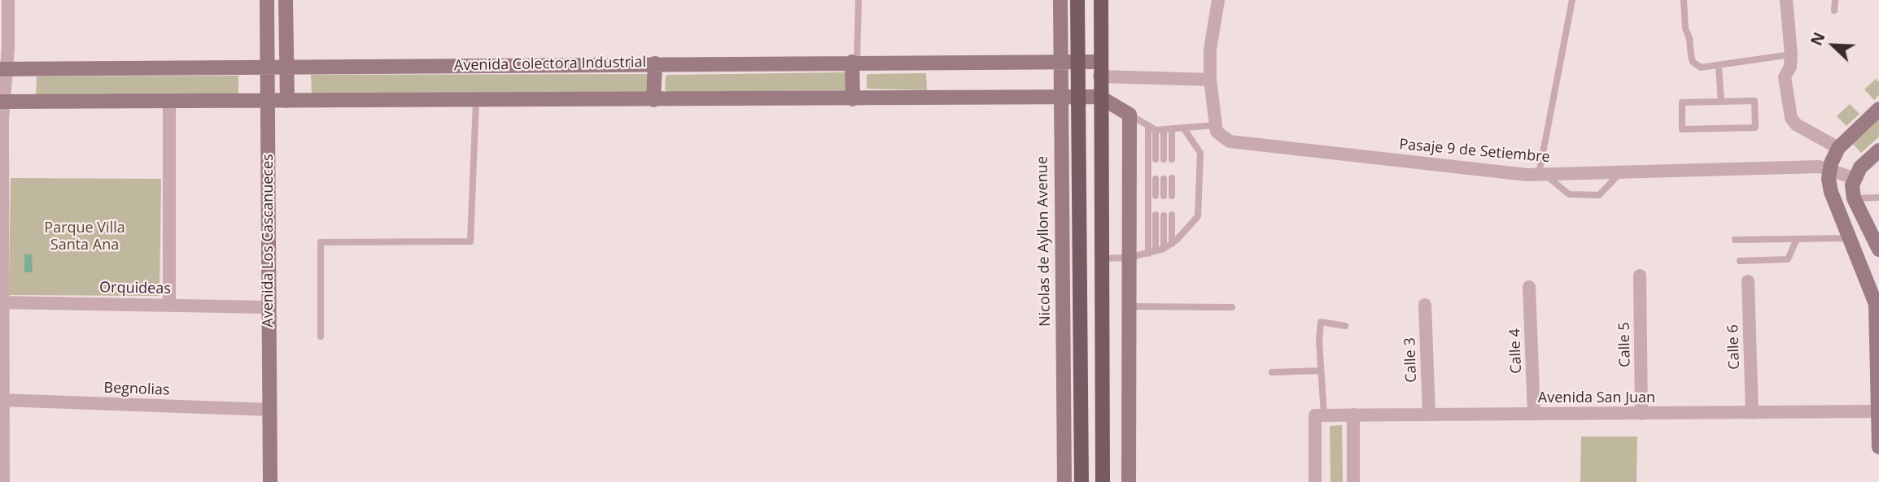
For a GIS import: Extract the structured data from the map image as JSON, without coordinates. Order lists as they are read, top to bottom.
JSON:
{
  "streets": {
    "main road": ["Avenida Colectora Industrial", "Avenida Los Cascanueces", "Nicolas de Ayllon Avenue"],
    "street": [
      "Pasaje 9 de Setiembre",
      "Orquideas",
      "Calle 5",
      "Calle 6",
      "Calle 4",
      "Calle 3",
      "Begnolias",
      "Avenida San Juan"
    ]
  },
  "crossings": [
    ["Avenida Colectora Industrial", "Avenida Los Cascanueces"],
    ["Avenida Colectora Industrial", "Nicolas de Ayllon Avenue"],
    ["Avenida Los Cascanueces", "Orquideas"],
    ["Avenida Los Cascanueces", "Begnolias"],
    ["Calle 5", "Avenida San Juan"],
    ["Calle 6", "Avenida San Juan"],
    ["Calle 4", "Avenida San Juan"],
    ["Calle 3", "Avenida San Juan"]
  ],
  "parks": ["Parque Villa Santa Ana"],
  "north": "top left"
}
